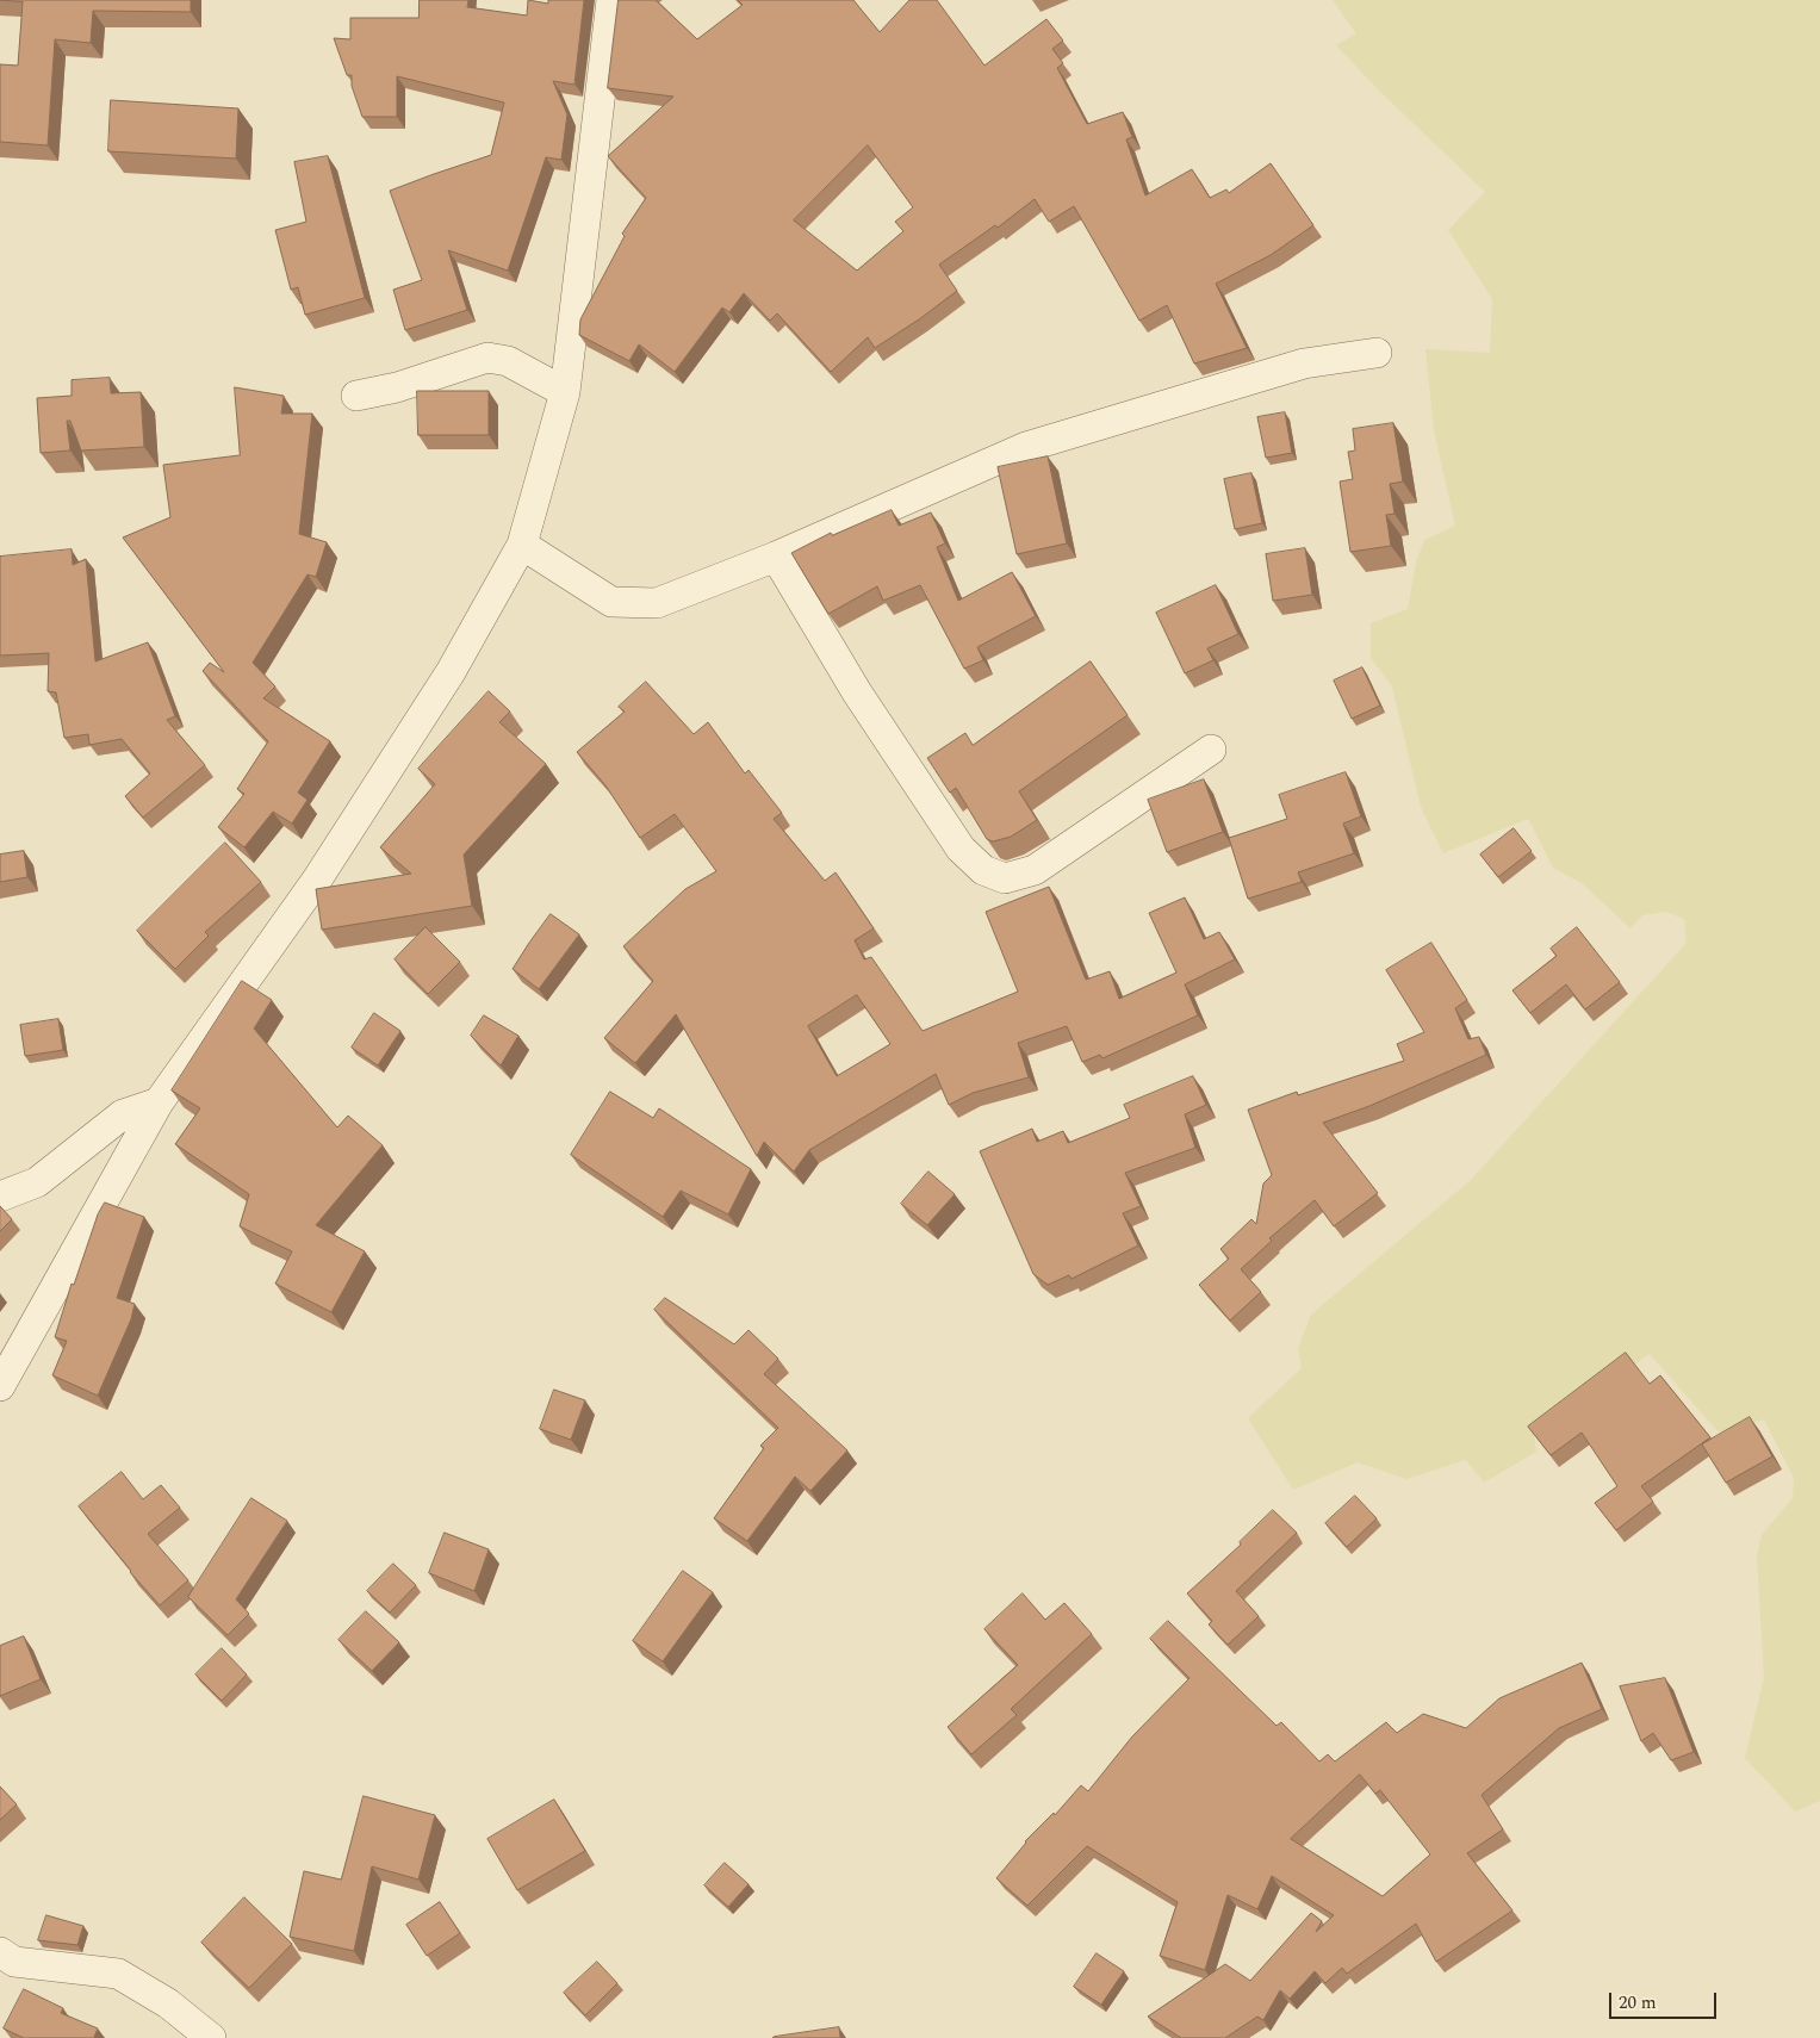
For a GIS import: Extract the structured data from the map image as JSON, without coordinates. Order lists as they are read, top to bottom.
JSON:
{
  "scale_bar": "20 m"
}
